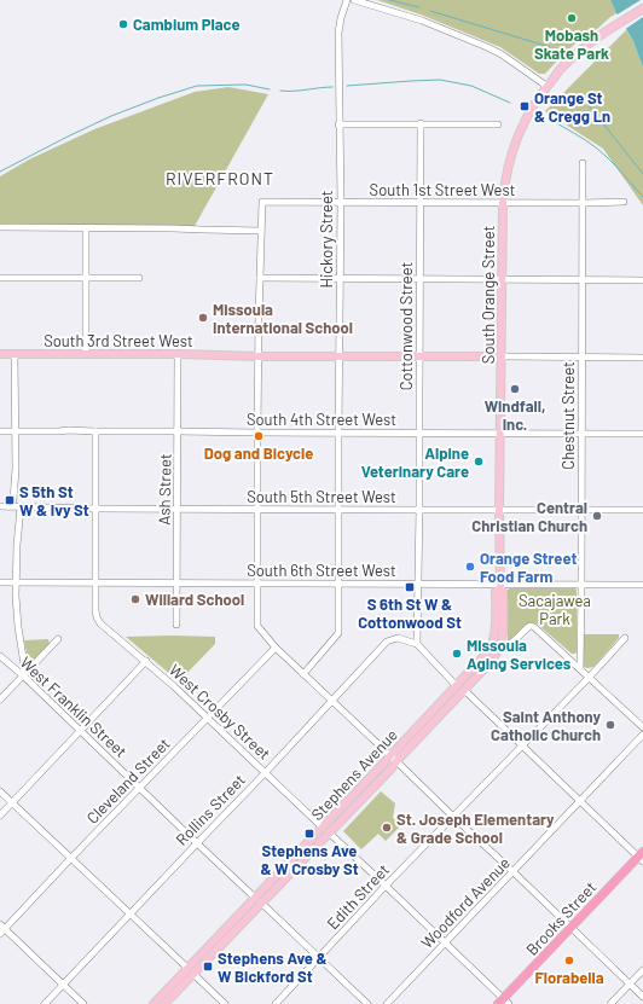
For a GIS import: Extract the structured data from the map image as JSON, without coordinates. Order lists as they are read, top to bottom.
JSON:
{
  "streets": {
    "highway": ["Brooks Street"],
    "main road": ["South Orange Street", "South 3rd Street West", "Stephens Avenue"],
    "street": [
      "South 1st Street West",
      "Hickory Street",
      "Cottonwood Street",
      "Chestnut Street",
      "South 4th Street West",
      "Ash Street",
      "South 5th Street West",
      "South 6th Street West",
      "West Franklin Street",
      "West Crosby Street",
      "Cleveland Street",
      "Rollins Street",
      "Edith Street",
      "Woodford Avenue"
    ]
  },
  "crossings": [
    ["South 1st Street West", "Hickory Street"],
    ["South 1st Street West", "South Orange Street"],
    ["South 1st Street West", "Cottonwood Street"],
    ["South 1st Street West", "Chestnut Street"],
    ["Hickory Street", "South 3rd Street West"],
    ["Hickory Street", "South 4th Street West"],
    ["Hickory Street", "South 5th Street West"],
    ["Hickory Street", "South 6th Street West"],
    ["South Orange Street", "South 3rd Street West"],
    ["South Orange Street", "South 4th Street West"],
    ["South Orange Street", "South 5th Street West"],
    ["South Orange Street", "South 6th Street West"],
    ["South Orange Street", "Stephens Avenue"],
    ["Cottonwood Street", "South 3rd Street West"],
    ["Cottonwood Street", "South 4th Street West"],
    ["Cottonwood Street", "South 5th Street West"],
    ["Cottonwood Street", "South 6th Street West"],
    ["Cottonwood Street", "Rollins Street"],
    ["South 3rd Street West", "Chestnut Street"],
    ["South 3rd Street West", "Ash Street"],
    ["Chestnut Street", "South 4th Street West"],
    ["Chestnut Street", "South 5th Street West"],
    ["Chestnut Street", "South 6th Street West"],
    ["Chestnut Street", "Stephens Avenue"],
    ["South 4th Street West", "Ash Street"],
    ["Ash Street", "South 5th Street West"],
    ["Ash Street", "South 6th Street West"],
    ["South 6th Street West", "West Crosby Street"],
    ["South 6th Street West", "Stephens Avenue"],
    ["West Franklin Street", "Stephens Avenue"],
    ["West Franklin Street", "Cleveland Street"],
    ["West Franklin Street", "Rollins Street"],
    ["West Franklin Street", "Edith Street"],
    ["West Crosby Street", "Stephens Avenue"],
    ["West Crosby Street", "Cleveland Street"],
    ["West Crosby Street", "Rollins Street"]
  ],
  "districts": ["RIVERFRONT"],
  "parks": ["Sacajawea Park"],
  "places": {
    "other": [
      "Mobash Skate Park",
      "Cambium Place",
      "Missoula International School",
      "Windfall, Inc.",
      "Dog and Bicycle",
      "Alpine Veterinary Care",
      "Central Christian Church",
      "Orange Street Food Farm",
      "Willard School",
      "Missoula Aging Services",
      "Saint Anthony Catholic Church",
      "St. Joseph Elementary & Grade School",
      "Florabella"
    ],
    "transit": [
      "Orange St & Cregg Ln",
      "S 5th St W & Ivy St",
      "S 6th St W & Cottonwood St",
      "Stephens Ave & W Crosby St",
      "Stephens Ave & W Bickford St"
    ]
  }
}
